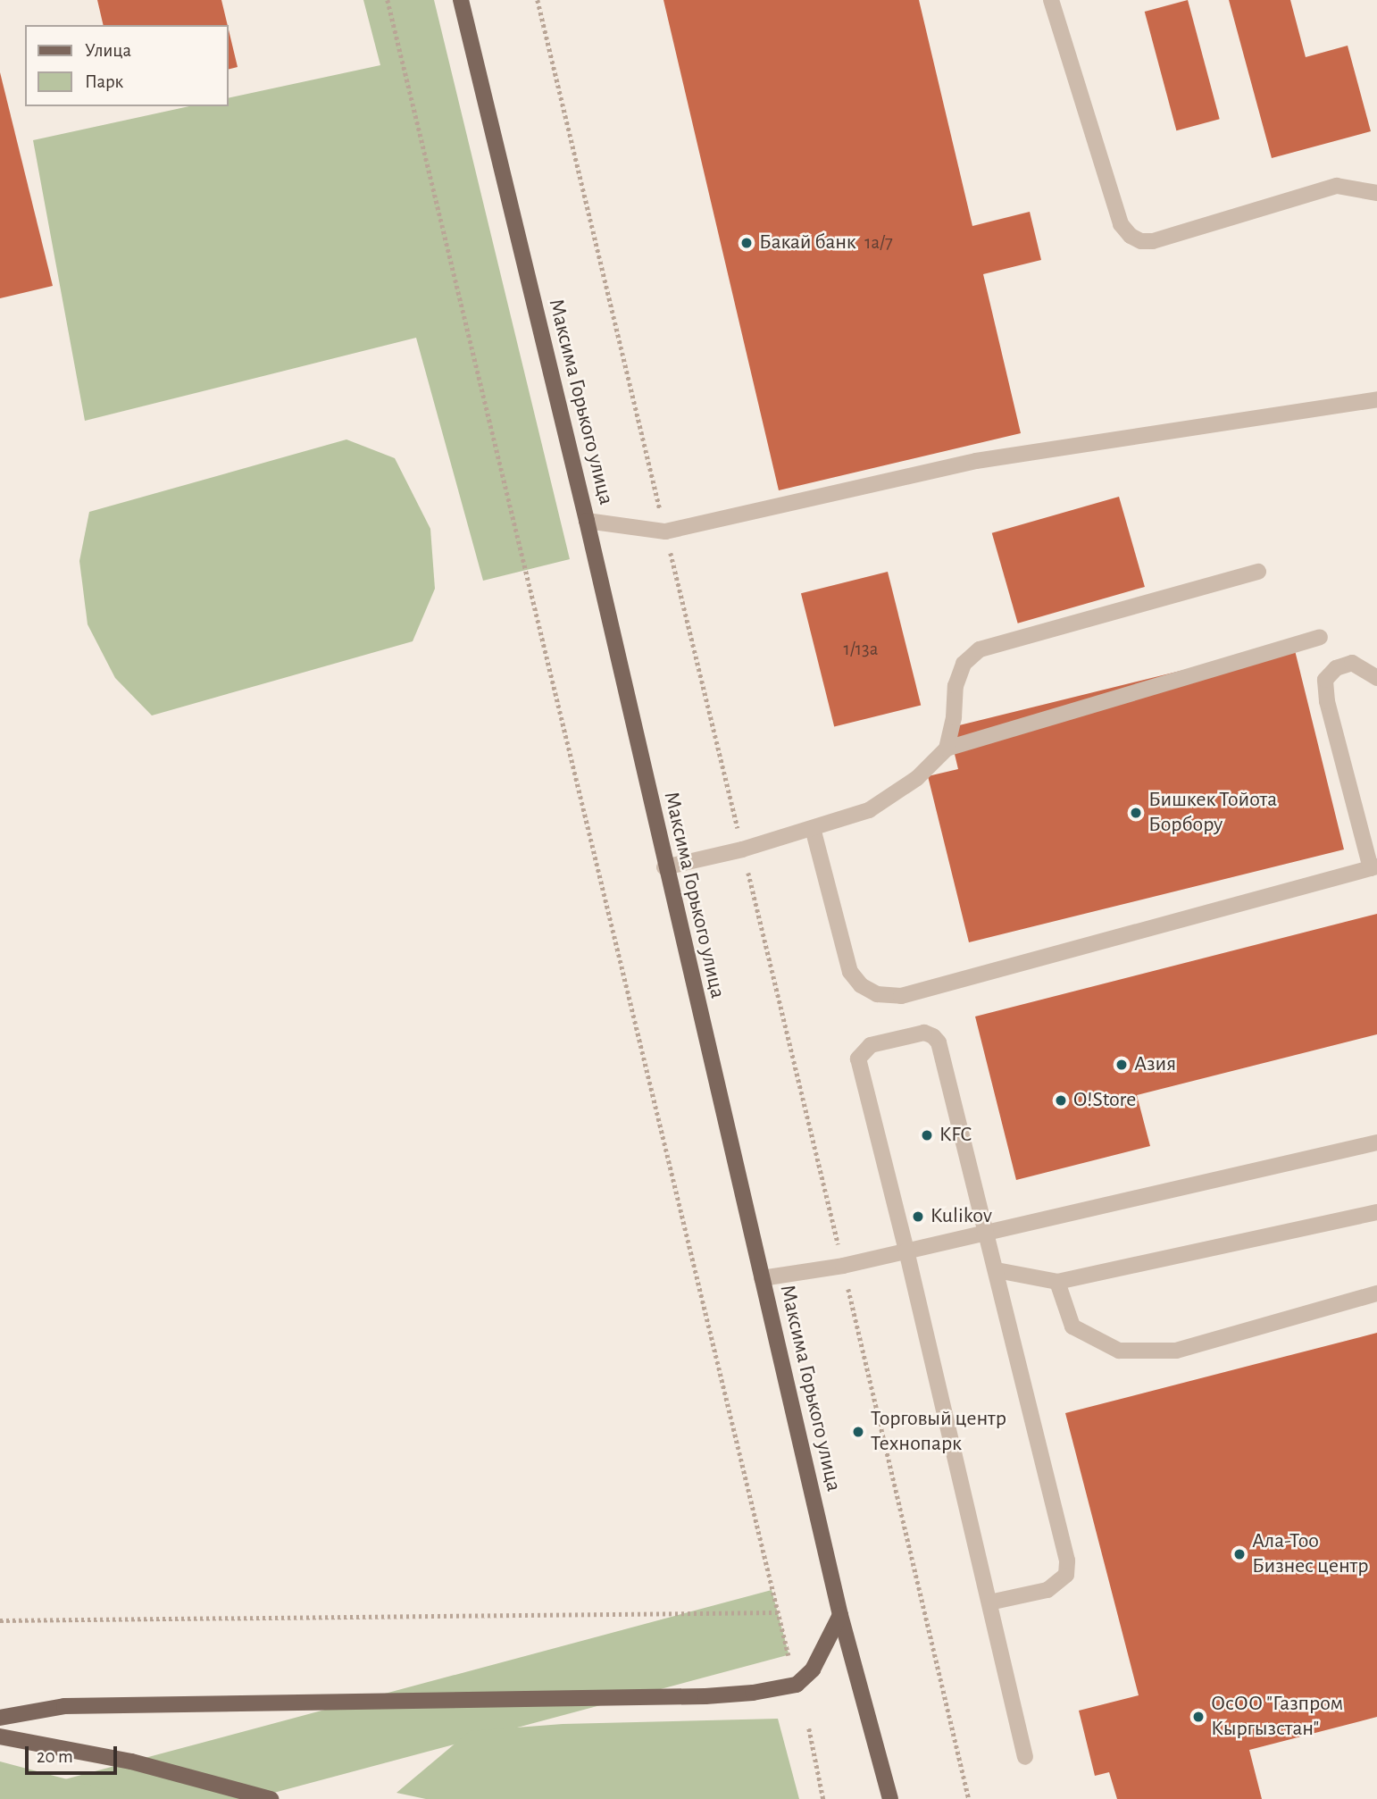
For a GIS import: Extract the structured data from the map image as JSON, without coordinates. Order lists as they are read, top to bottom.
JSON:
{
  "streets": {
    "main road": ["Максима Горького улица"]
  },
  "places": [
    "Бакай банк",
    "Бишкек Тойота Борбору",
    "Азия",
    "O!Store",
    "KFC",
    "Kulikov",
    "Торговый центр Технопарк",
    "Ала-Тоо Бизнес центр",
    "ОсОО \"Газпром Кыргызстан\""
  ],
  "house_numbers": ["1а/7", "1/13a"],
  "legend": ["Улица", "Парк"],
  "scale_bar": "20 m"
}
